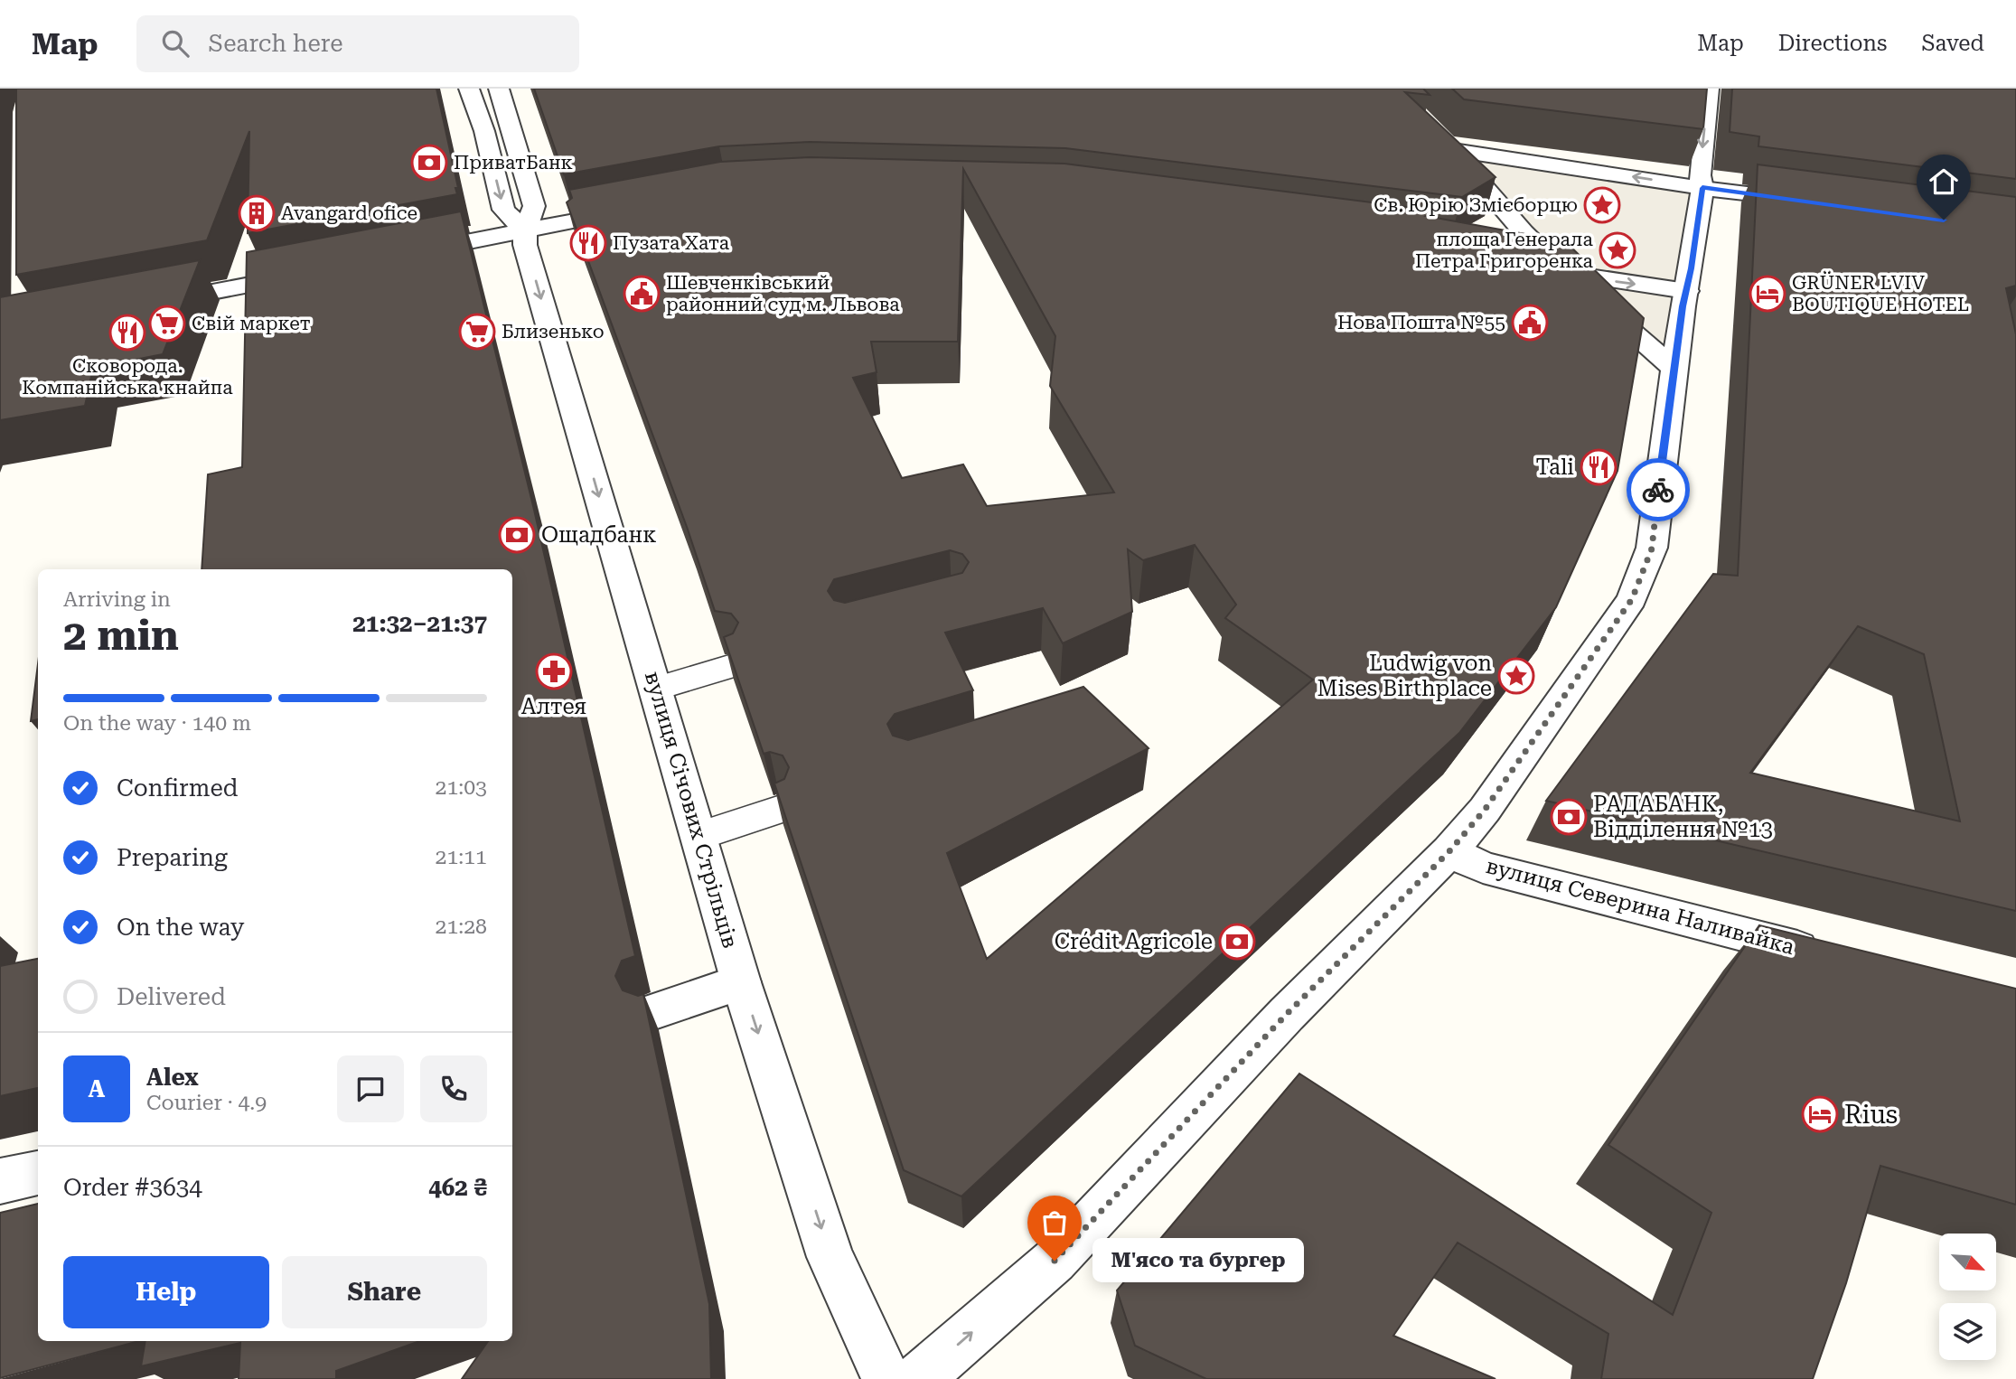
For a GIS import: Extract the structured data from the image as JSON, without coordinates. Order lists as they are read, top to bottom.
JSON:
{
  "streets": {
    "street": ["вулиця Січових Стрільців", "вулиця Северина Наливайка"]
  },
  "one_way": ["вулиця Січових Стрільців"],
  "places": {
    "bank": [
      "ПриватБанк",
      "Ощадбанк",
      "РАДАБАНК, Відділення №13",
      "Crédit Agricole"
    ],
    "place": ["Св. Юрію Змієборцю", "площа Генерала Петра Григоренка", "Ludwig von Mises Birthplace"],
    "building": ["Avangard ofice"],
    "restaurant": ["Пузата Хата", "Сковорода. Компанійська кнайпа", "Tali"],
    "public building": ["Шевченківський районний суд м. Львова", "Нова Пошта №55"],
    "hotel": ["GRÜNER LVIV BOUTIQUE HOTEL", "Rius"],
    "supermarket": ["Свій маркет", "Близенько"],
    "pharmacy": ["Алтея"],
    "other": ["М'ясо та бургер"]
  },
  "north": "bottom right",
  "page": {
    "header": "Map",
    "search": "Search here",
    "nav": ["Map", "Directions", "Saved"],
    "heading": ["2 min", "Arriving in", "21:32–21:37"],
    "panel": [
      "Alex",
      "Courier · 4.9",
      "Order #3634",
      "462 ₴"
    ],
    "bar": "On the way · 140 m",
    "list": [
      ["Confirmed", "21:03"],
      ["Preparing", "21:11"],
      ["On the way", "21:28"],
      "Delivered"
    ],
    "round": "A",
    "bubble": "М'ясо та бургер",
    "buttons": ["Help", "Share"]
  }
}
